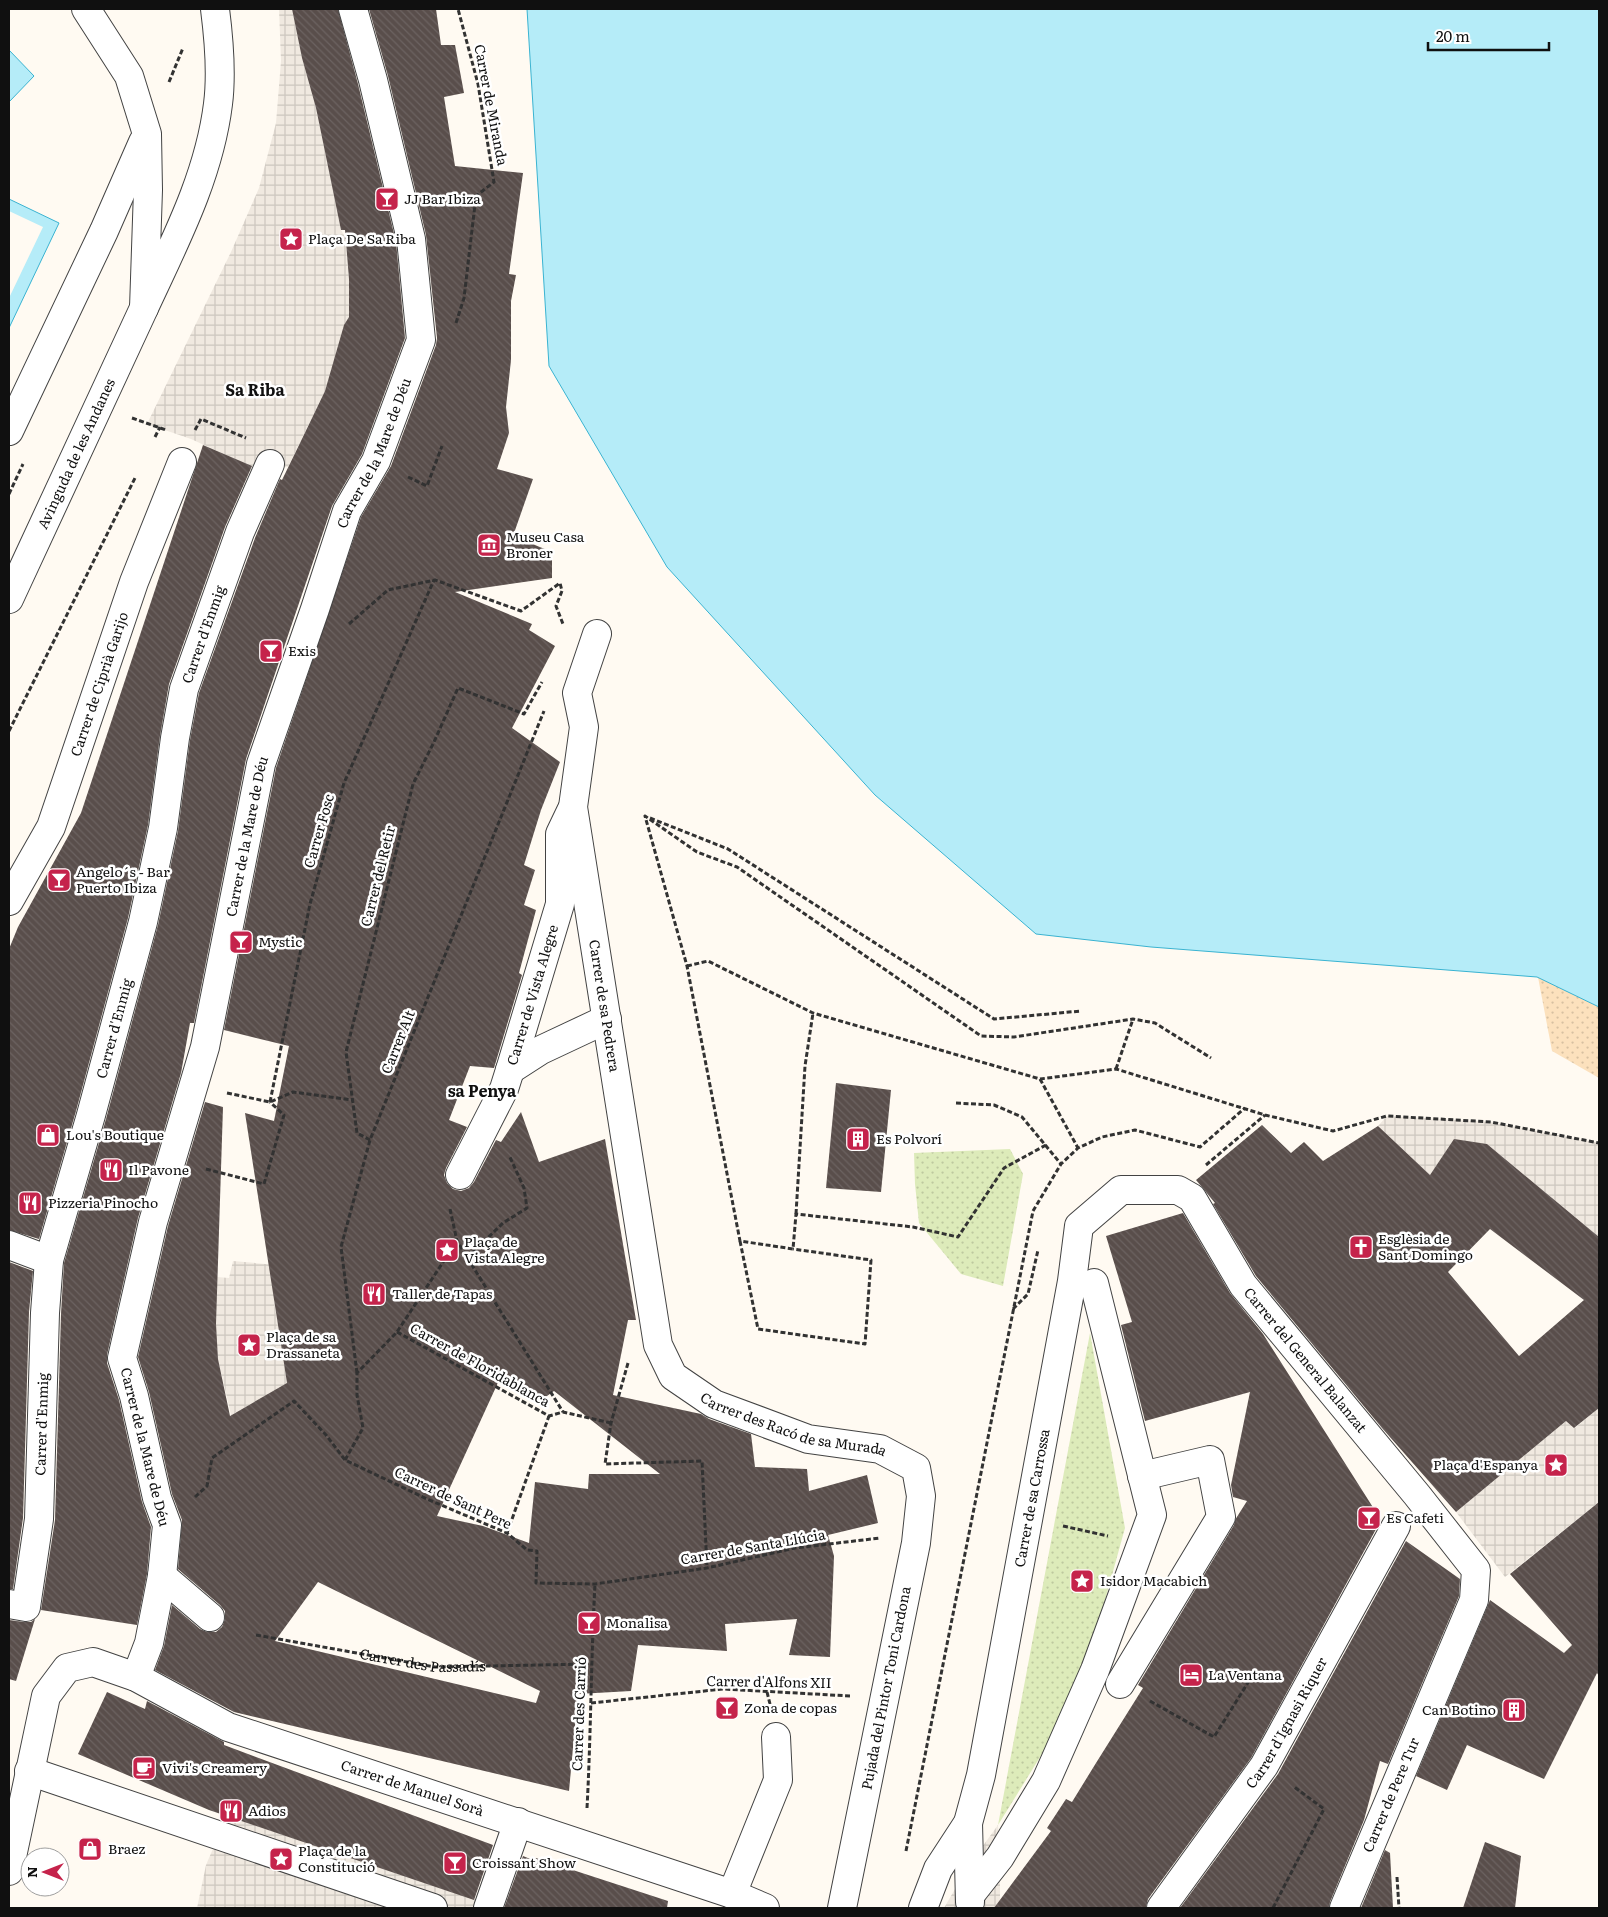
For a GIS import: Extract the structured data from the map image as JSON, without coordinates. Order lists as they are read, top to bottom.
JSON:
{
  "streets": {
    "street": [
      "Avinguda de les Andanes",
      "Carrer de la Mare de Déu",
      "Carrer d'Enmig",
      "Carrer de Ciprià Garijo",
      "Carrer de Vista Alegre",
      "Carrer de sa Pedrera",
      "Carrer del General Balanzat",
      "Carrer des Racó de sa Murada",
      "Carrer de sa Carrossa",
      "Pujada del Pintor Toni Cardona",
      "Carrer d'Ignasi Riquer",
      "Carrer de Manuel Sorà",
      "Carrer de Pere Tur"
    ],
    "path": [
      "Carrer de Miranda",
      "Carrer Fosc",
      "Carrer del Retir",
      "Carrer Alt",
      "Carrer de Floridablanca",
      "Carrer de Sant Pere",
      "Carrer de Santa Llúcia",
      "Carrer des Passadís",
      "Carrer d'Alfons XII",
      "Carrer des Carrió"
    ]
  },
  "crossings": [
    ["Carrer de Miranda", "Carrer de la Mare de Déu"],
    ["Carrer de la Mare de Déu", "Carrer de Sant Pere"],
    ["Carrer de la Mare de Déu", "Carrer de Manuel Sorà"],
    ["Carrer del Retir", "Carrer Alt"],
    ["Carrer de Vista Alegre", "Carrer de sa Pedrera"],
    ["Carrer de sa Pedrera", "Carrer des Racó de sa Murada"],
    ["Carrer Alt", "Carrer de Sant Pere"],
    ["Carrer del General Balanzat", "Carrer de sa Carrossa"],
    ["Carrer del General Balanzat", "Carrer de Pere Tur"],
    ["Carrer des Racó de sa Murada", "Pujada del Pintor Toni Cardona"],
    ["Carrer de Sant Pere", "Carrer de Santa Llúcia"],
    ["Carrer de Sant Pere", "Carrer des Carrió"],
    ["Carrer de Santa Llúcia", "Pujada del Pintor Toni Cardona"],
    ["Carrer de Santa Llúcia", "Carrer des Carrió"],
    ["Carrer des Passadís", "Carrer des Carrió"],
    ["Carrer d'Alfons XII", "Carrer des Carrió"],
    ["Carrer des Carrió", "Carrer de Manuel Sorà"]
  ],
  "districts": ["Sa Riba", "sa Penya"],
  "places": {
    "bar": [
      "JJ Bar Ibiza",
      "Exis",
      "Angelo´s - Bar Puerto Ibiza",
      "Mystic",
      "Es Cafeti",
      "Monalisa",
      "Zona de copas",
      "Croissant Show"
    ],
    "place": [
      "Plaça De Sa Riba",
      "Plaça de Vista Alegre",
      "Plaça de sa Drassaneta",
      "Plaça d'Espanya",
      "Isidor Macabich",
      "Plaça de la Constitució"
    ],
    "museum": ["Museu Casa Broner"],
    "shop": ["Lou's Boutique", "Braez"],
    "building": ["Es Polvorí", "Can Botino"],
    "restaurant": [
      "Il Pavone",
      "Pizzeria Pinocho",
      "Taller de Tapas",
      "Adios"
    ],
    "church": ["Esglèsia de Sant Domingo"],
    "hotel": ["La Ventana"],
    "cafe": ["Vivi's Creamery"]
  },
  "scale_bar": "20 m",
  "north": "left"
}
